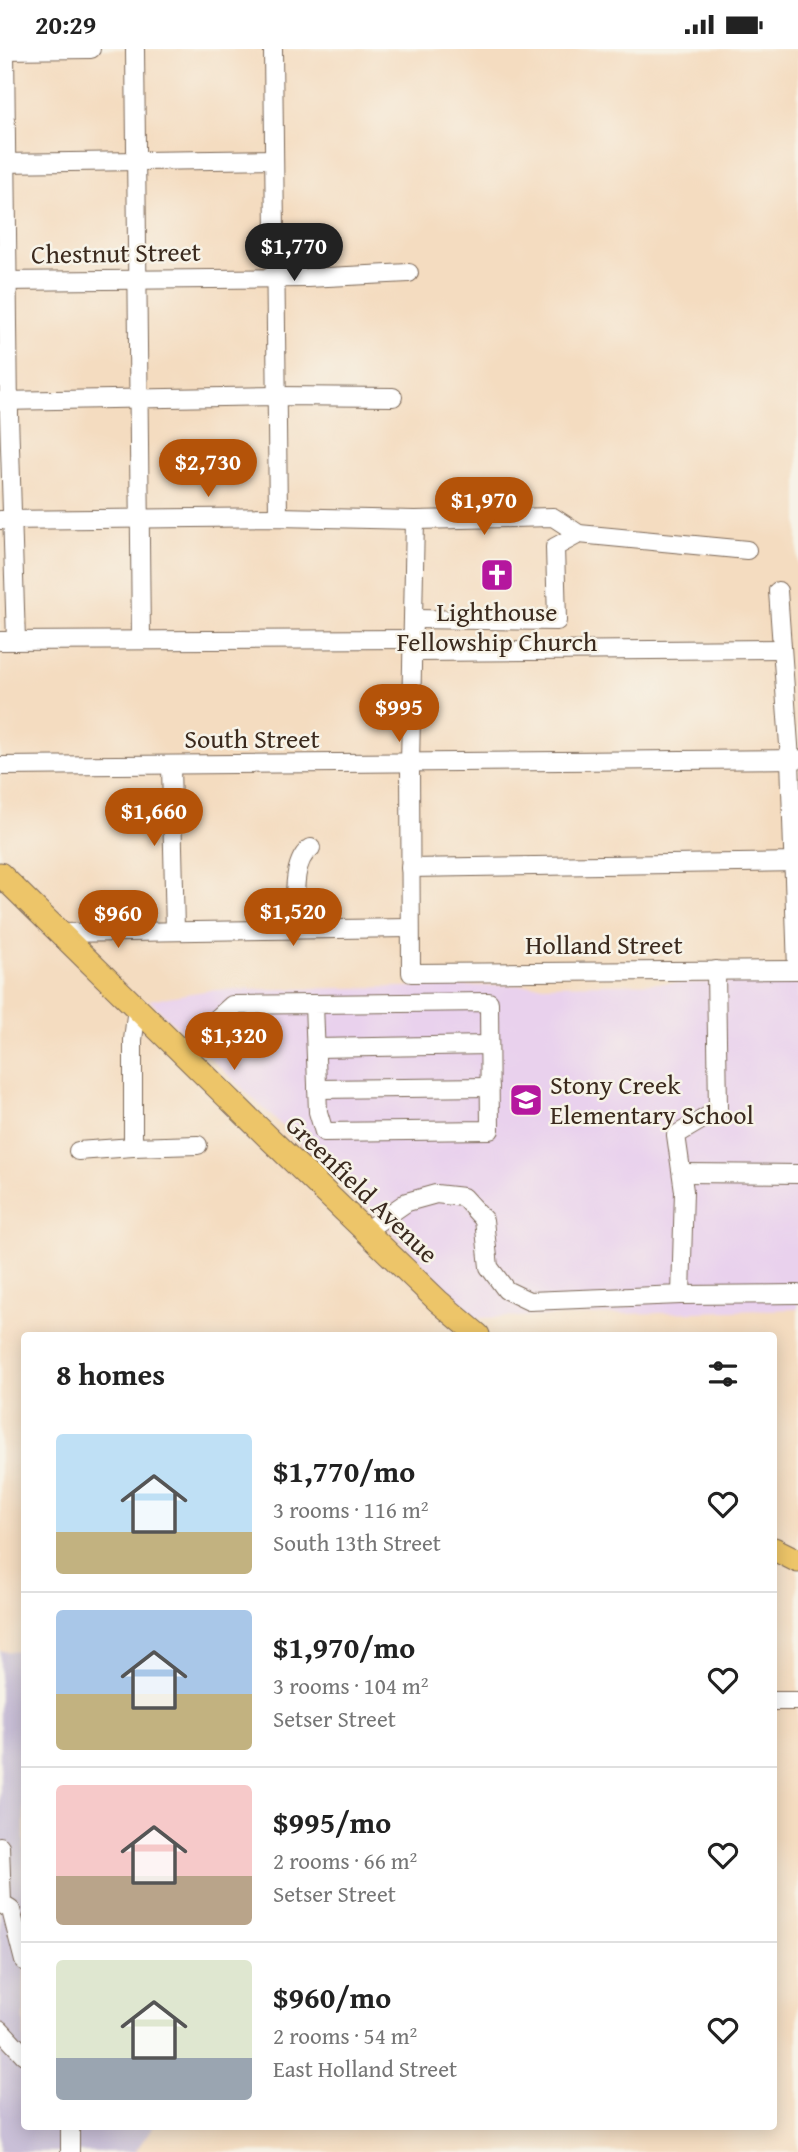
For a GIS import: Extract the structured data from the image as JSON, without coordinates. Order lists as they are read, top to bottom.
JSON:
{
  "streets": {
    "main road": ["Greenfield Avenue"],
    "street": ["Chestnut Street", "South Street", "Holland Street"]
  },
  "places": {
    "church": ["Lighthouse Fellowship Church"],
    "school or university": ["Stony Creek Elementary School"]
  },
  "page": {
    "status": "20:29",
    "price": [
      "$1,770",
      "$2,730",
      "$1,970",
      "$995",
      "$1,660",
      "$1,520",
      "$960",
      "$1,320"
    ],
    "heading": "8 homes",
    "list": [
      {
        "name": "$1,770/mo",
        "note": "3 rooms · 116 m² · South 13th Street"
      },
      {
        "name": "$1,970/mo",
        "note": "3 rooms · 104 m² · Setser Street"
      },
      {
        "name": "$995/mo",
        "note": "2 rooms · 66 m² · Setser Street"
      },
      {
        "name": "$960/mo",
        "note": "2 rooms · 54 m² · East Holland Street"
      }
    ]
  }
}
